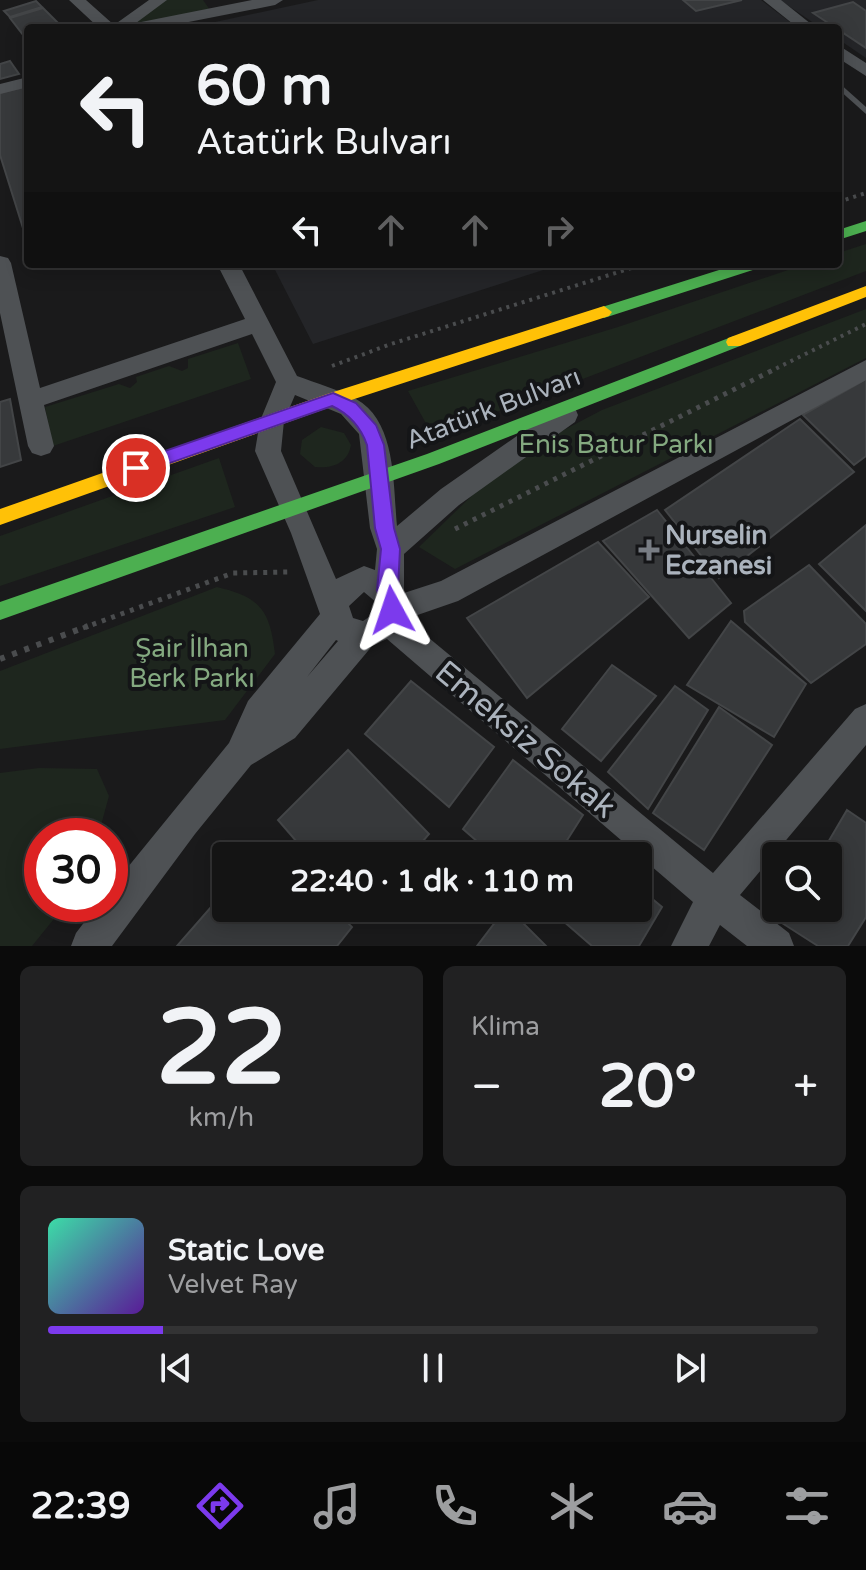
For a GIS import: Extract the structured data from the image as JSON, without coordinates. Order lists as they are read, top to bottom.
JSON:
{
  "streets": {
    "main road": ["Atatürk Bulvarı"],
    "street": ["Emeksiz Sokak"]
  },
  "parks": ["Enis Batur Parkı", "Şair İlhan Berk Parkı"],
  "places": {
    "health": ["Nurselin Eczanesi"]
  },
  "page": {
    "turn": ["60 m", "Atatürk Bulvarı"],
    "limit": "30",
    "trip": "22:40 · 1 dk · 110 m",
    "tile": [
      ["22", "km/h"],
      "Klima"
    ],
    "heat": ["−", "20°", "+"],
    "song": ["Static Love", "Velvet Ray"],
    "tabs": "22:39"
  }
}
